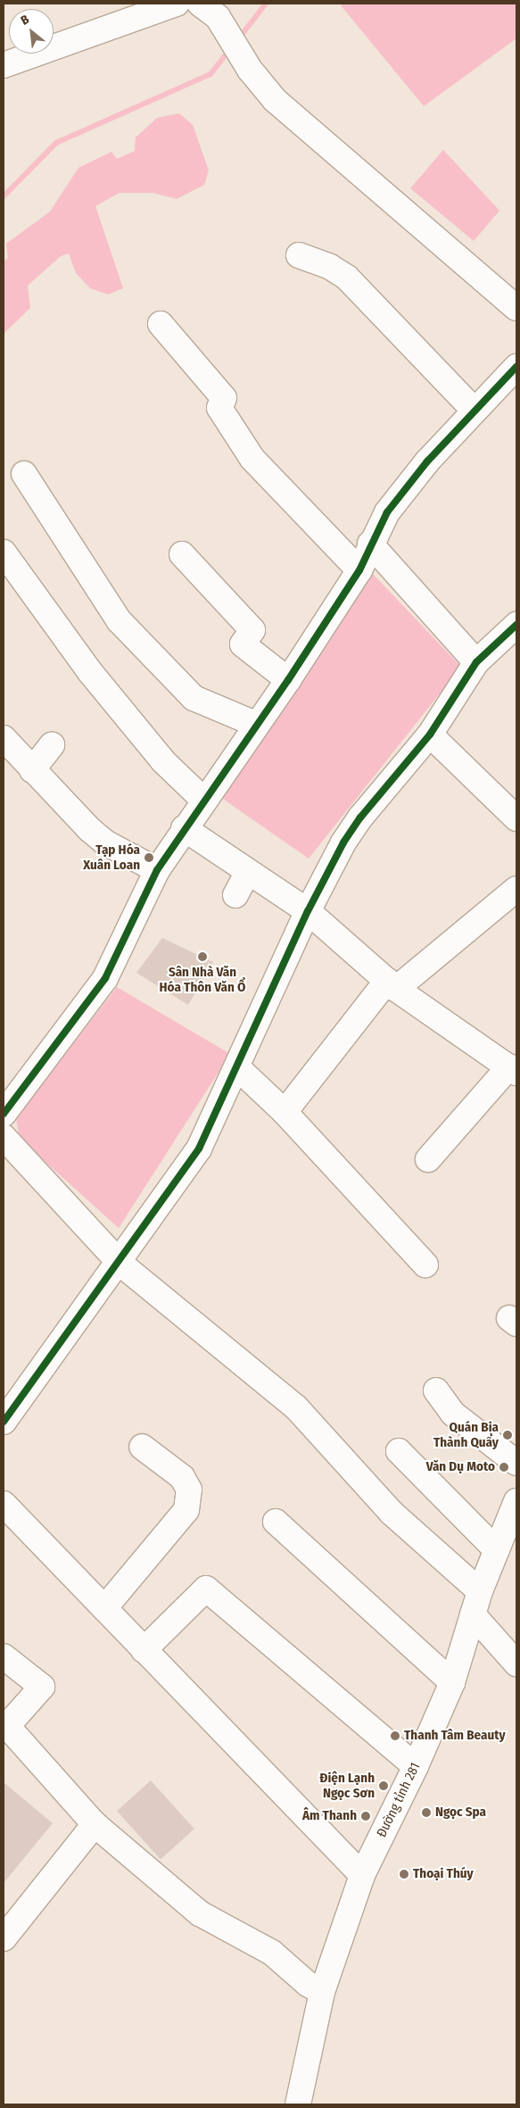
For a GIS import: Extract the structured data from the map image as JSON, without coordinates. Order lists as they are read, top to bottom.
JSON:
{
  "streets": {
    "street": ["Đường tỉnh 281"]
  },
  "places": [
    "Tạp Hóa Xuân Loan",
    "Sân Nhà Văn Hóa Thôn Văn Ổ",
    "Quán Bia Thành Quẩy",
    "Văn Dụ Moto",
    "Thanh Tâm Beauty",
    "Điện Lạnh Ngọc Sơn",
    "Ngọc Spa",
    "Âm Thanh",
    "Thoại Thúy"
  ],
  "north": "top left"
}
